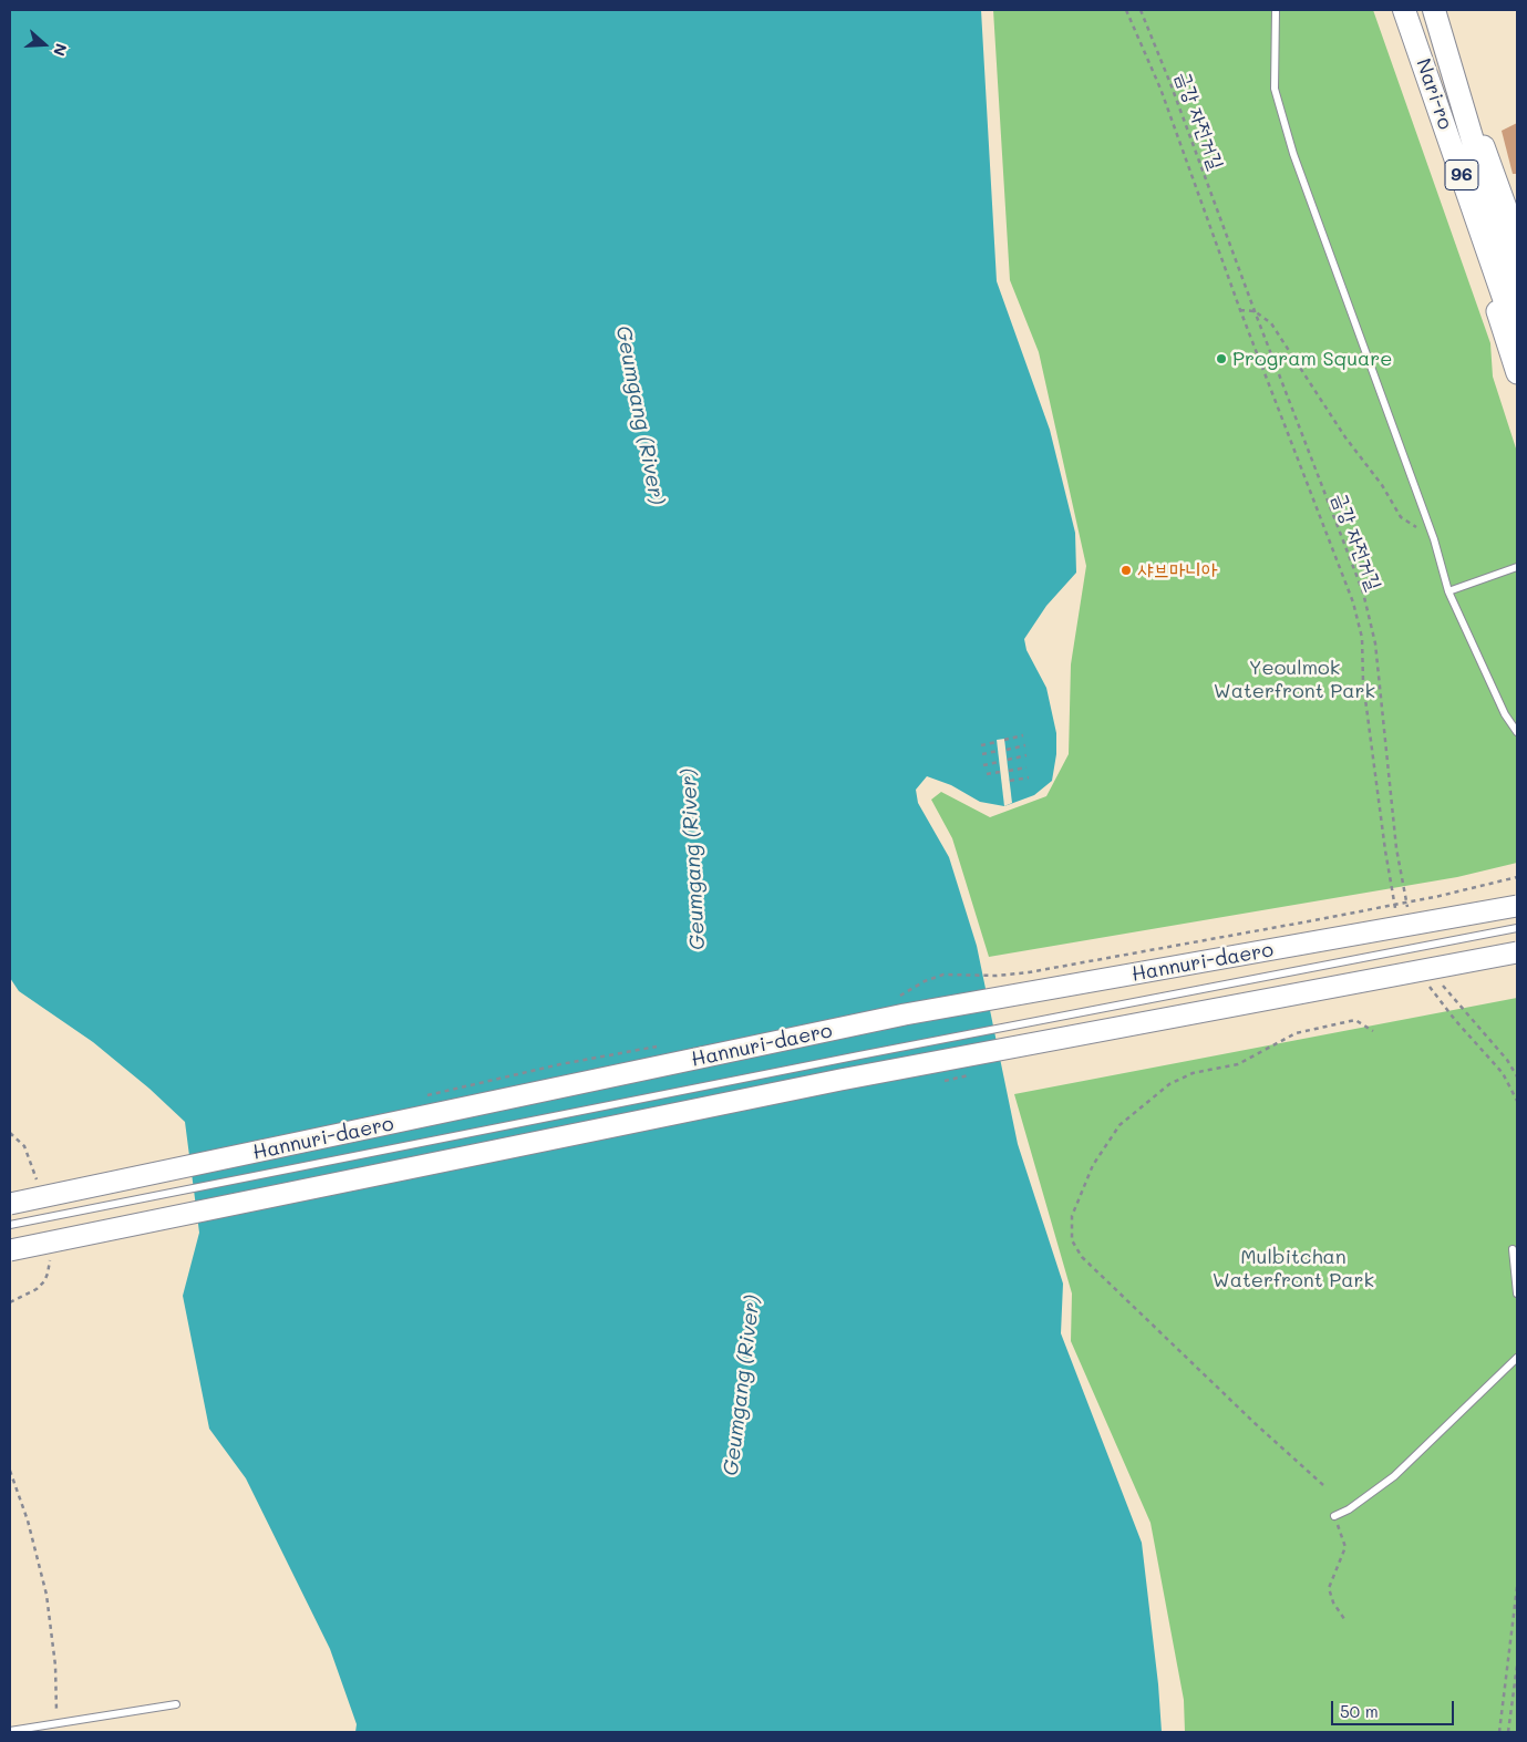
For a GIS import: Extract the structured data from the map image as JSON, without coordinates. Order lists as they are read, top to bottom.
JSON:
{
  "streets": {
    "main road": ["Nari-ro", "96"],
    "street": ["Hannuri-daero"],
    "path": ["금강 자전거길"]
  },
  "water": ["Geumgang (River)"],
  "parks": ["Yeoulmok Waterfront Park", "Mulbitchan Waterfront Park"],
  "places": ["Program Square", "샤브마니아"],
  "scale_bar": "50 m",
  "north": "right"
}
